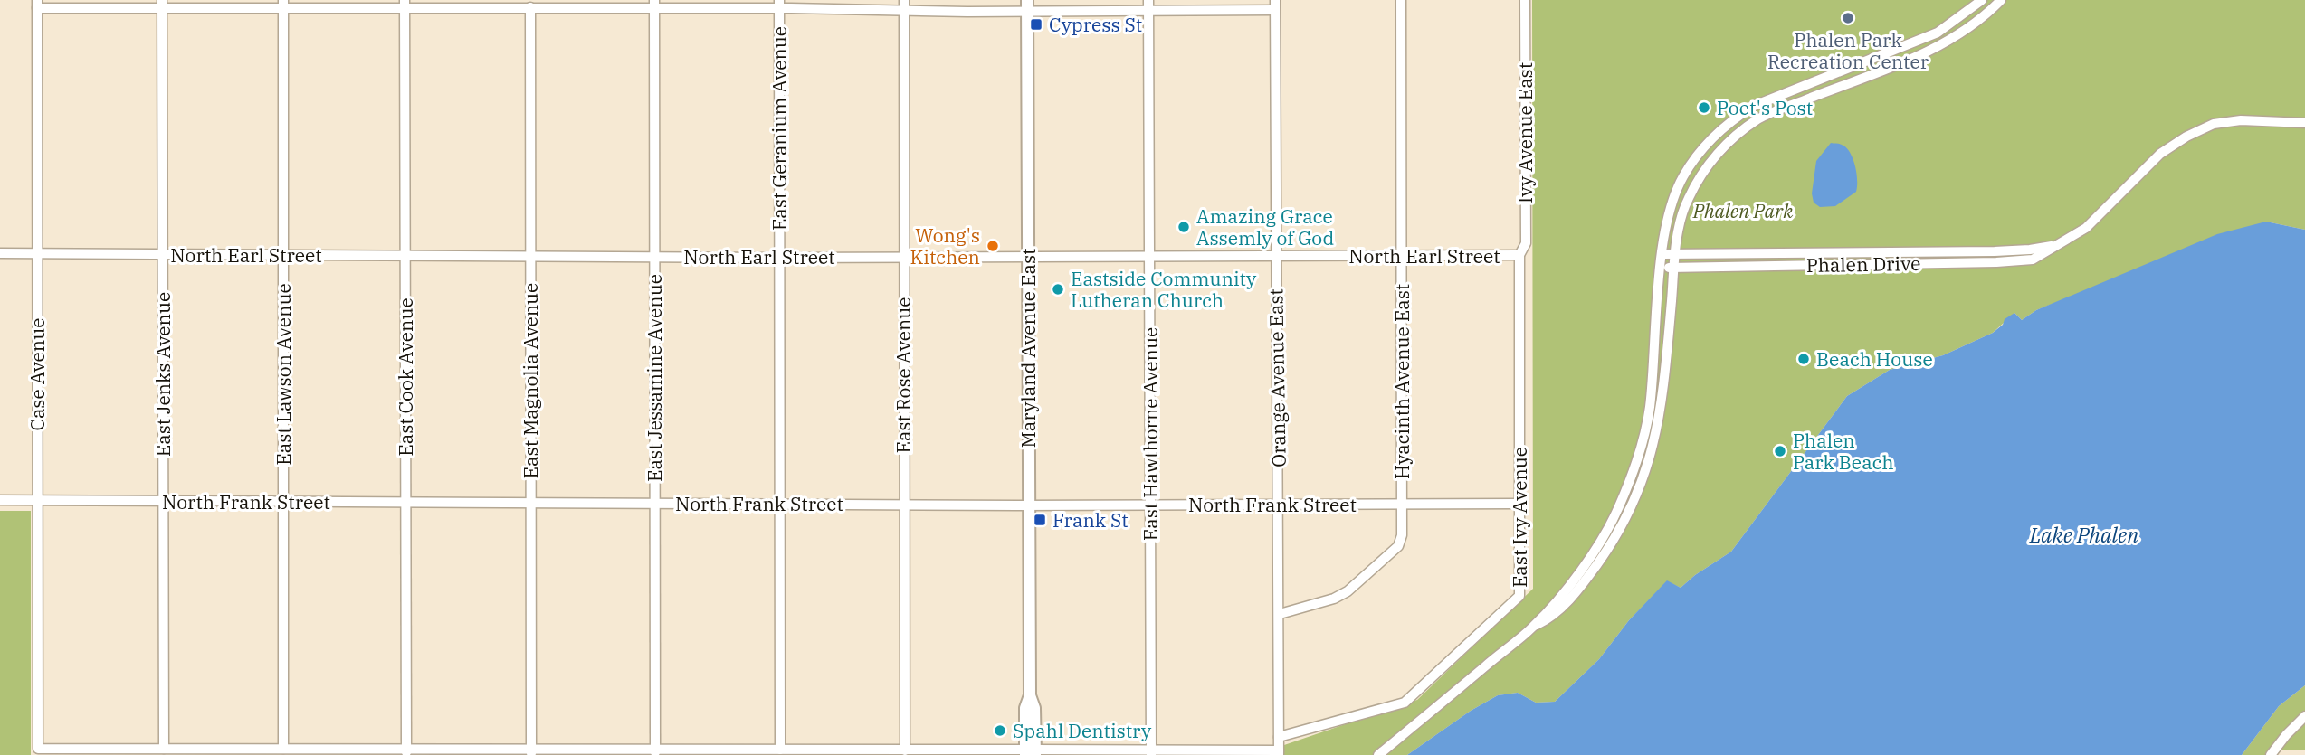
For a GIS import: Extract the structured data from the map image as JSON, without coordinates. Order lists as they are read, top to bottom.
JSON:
{
  "streets": {
    "main road": ["Maryland Avenue East"],
    "street": [
      "East Geranium Avenue",
      "Ivy Avenue East",
      "North Earl Street",
      "Phalen Drive",
      "Case Avenue",
      "East Jenks Avenue",
      "East Lawson Avenue",
      "East Rose Avenue",
      "East Cook Avenue",
      "East Jessamine Avenue",
      "Orange Avenue East",
      "East Magnolia Avenue",
      "Hyacinth Avenue East",
      "East Hawthorne Avenue",
      "North Frank Street",
      "East Ivy Avenue"
    ]
  },
  "crossings": [
    ["East Geranium Avenue", "North Earl Street"],
    ["East Geranium Avenue", "North Frank Street"],
    ["Ivy Avenue East", "North Earl Street"],
    ["Ivy Avenue East", "East Ivy Avenue"],
    ["North Earl Street", "Maryland Avenue East"],
    ["North Earl Street", "Case Avenue"],
    ["North Earl Street", "East Jenks Avenue"],
    ["North Earl Street", "East Lawson Avenue"],
    ["North Earl Street", "East Rose Avenue"],
    ["North Earl Street", "East Cook Avenue"],
    ["North Earl Street", "East Jessamine Avenue"],
    ["North Earl Street", "Orange Avenue East"],
    ["North Earl Street", "East Magnolia Avenue"],
    ["North Earl Street", "Hyacinth Avenue East"],
    ["North Earl Street", "East Hawthorne Avenue"],
    ["North Earl Street", "East Ivy Avenue"],
    ["Maryland Avenue East", "North Frank Street"],
    ["Case Avenue", "East Jenks Avenue"],
    ["Case Avenue", "North Frank Street"],
    ["East Jenks Avenue", "North Frank Street"],
    ["East Lawson Avenue", "North Frank Street"],
    ["East Rose Avenue", "North Frank Street"],
    ["East Cook Avenue", "North Frank Street"],
    ["East Jessamine Avenue", "North Frank Street"],
    ["Orange Avenue East", "Hyacinth Avenue East"],
    ["Orange Avenue East", "North Frank Street"],
    ["Orange Avenue East", "East Ivy Avenue"],
    ["East Magnolia Avenue", "North Frank Street"],
    ["Hyacinth Avenue East", "North Frank Street"],
    ["East Hawthorne Avenue", "North Frank Street"],
    ["North Frank Street", "East Ivy Avenue"]
  ],
  "water": ["Lake Phalen"],
  "parks": ["Phalen Park"],
  "places": {
    "other": [
      "Phalen Park Recreation Center",
      "Poet's Post",
      "Amazing Grace Assemly of God",
      "Wong's Kitchen",
      "Eastside Community Lutheran Church",
      "Beach House",
      "Phalen Park Beach",
      "Spahl Dentistry"
    ],
    "transit": ["Cypress St", "Frank St"]
  }
}
